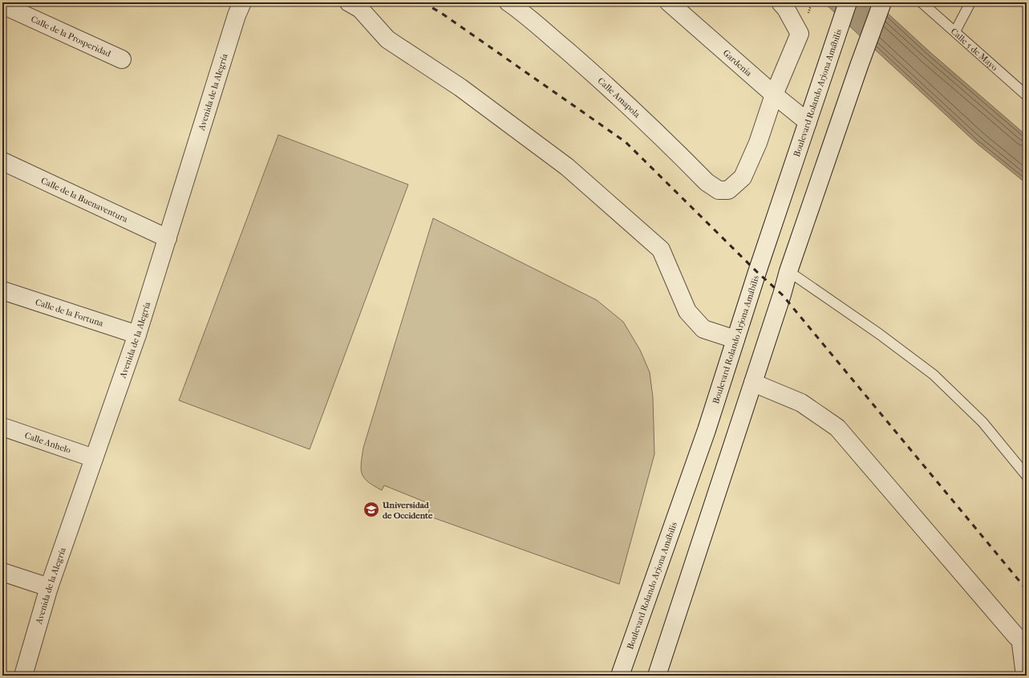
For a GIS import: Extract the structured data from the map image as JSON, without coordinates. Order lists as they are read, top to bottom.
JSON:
{
  "streets": {
    "street": [
      "Calle de la Prosperidad",
      "Gardenia",
      "Avenida de la Alegría",
      "Boulevard Rolando Arjona Amábilis",
      "Calle Amapola",
      "Calle de la Buenaventura",
      "Calle de la Fortuna",
      "Calle Anhelo"
    ],
    "lane": ["Calle 5 de Mayo"]
  },
  "crossings": [
    ["Gardenia", "Boulevard Rolando Arjona Amábilis"],
    ["Gardenia", "Calle Amapola"],
    ["Avenida de la Alegría", "Calle de la Buenaventura"],
    ["Avenida de la Alegría", "Calle de la Fortuna"],
    ["Avenida de la Alegría", "Calle Anhelo"]
  ],
  "places": {
    "school or university": ["Universidad de Occidente"]
  }
}
